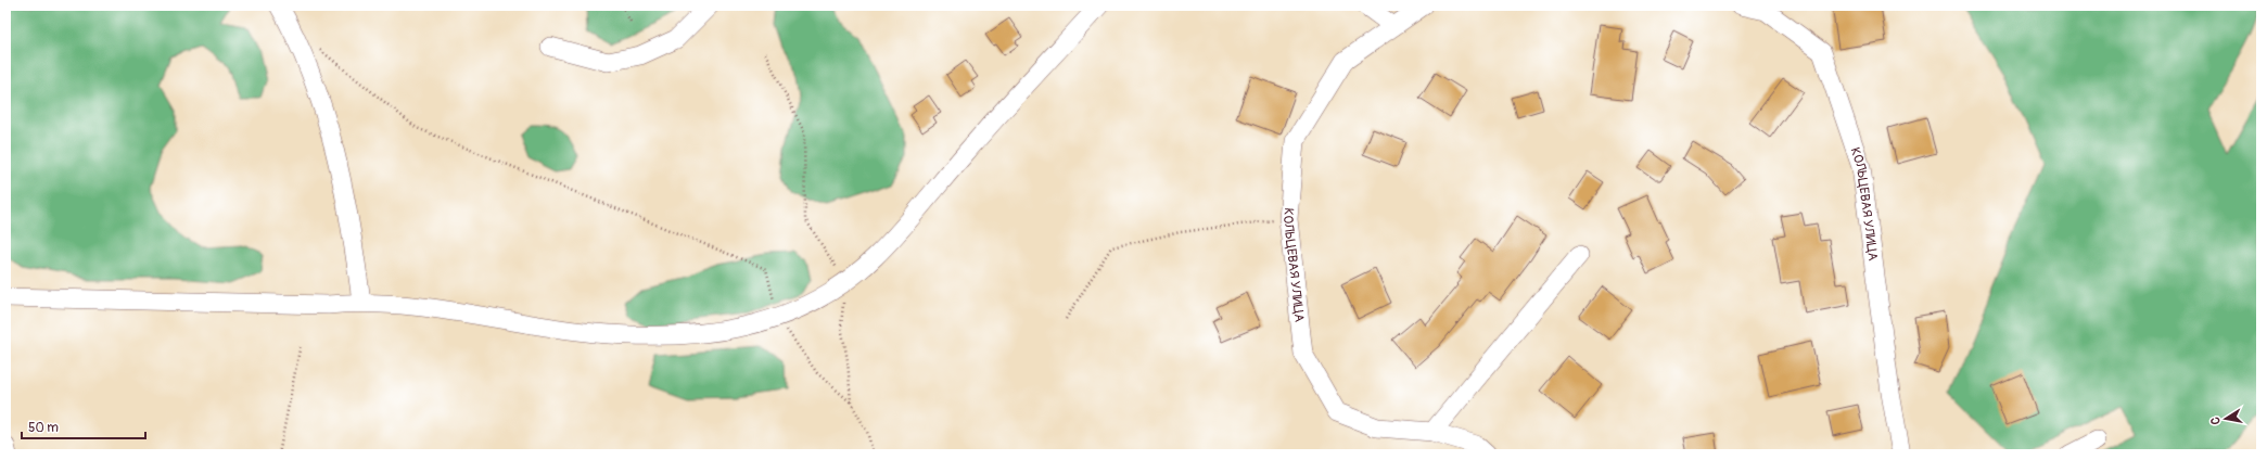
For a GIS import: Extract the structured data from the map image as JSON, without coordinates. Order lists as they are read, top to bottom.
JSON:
{
  "streets": {
    "street": ["КОЛЬЦЕВАЯ УЛИЦА"]
  },
  "scale_bar": "50 m",
  "north": "left"
}
